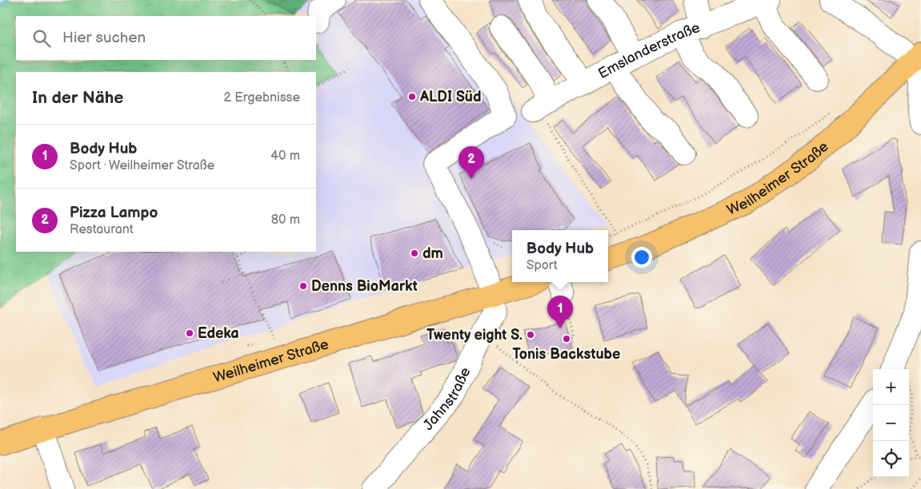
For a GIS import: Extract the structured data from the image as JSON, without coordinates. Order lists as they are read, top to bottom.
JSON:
{
  "streets": {
    "main road": ["Weilheimer Straße"],
    "street": ["Emslanderstraße", "Jahnstraße"]
  },
  "crossings": [
    ["Weilheimer Straße", "Jahnstraße"]
  ],
  "places": [
    "ALDI Süd",
    "dm",
    "Denns BioMarkt",
    "Edeka",
    "Twenty eight S.",
    "Tonis Backstube"
  ],
  "page": {
    "search": "Hier suchen",
    "heading": ["In der Nähe", "2 Ergebnisse"],
    "list": [
      {
        "mark": "1",
        "name": "Body Hub",
        "note": "Sport · Weilheimer Straße",
        "value": "40 m"
      },
      {
        "mark": "2",
        "name": "Pizza Lampo",
        "note": "Restaurant",
        "value": "80 m"
      }
    ],
    "pins": ["2", "1"],
    "popup": ["Body Hub", "Sport"],
    "map_buttons": ["+", "−"]
  }
}
